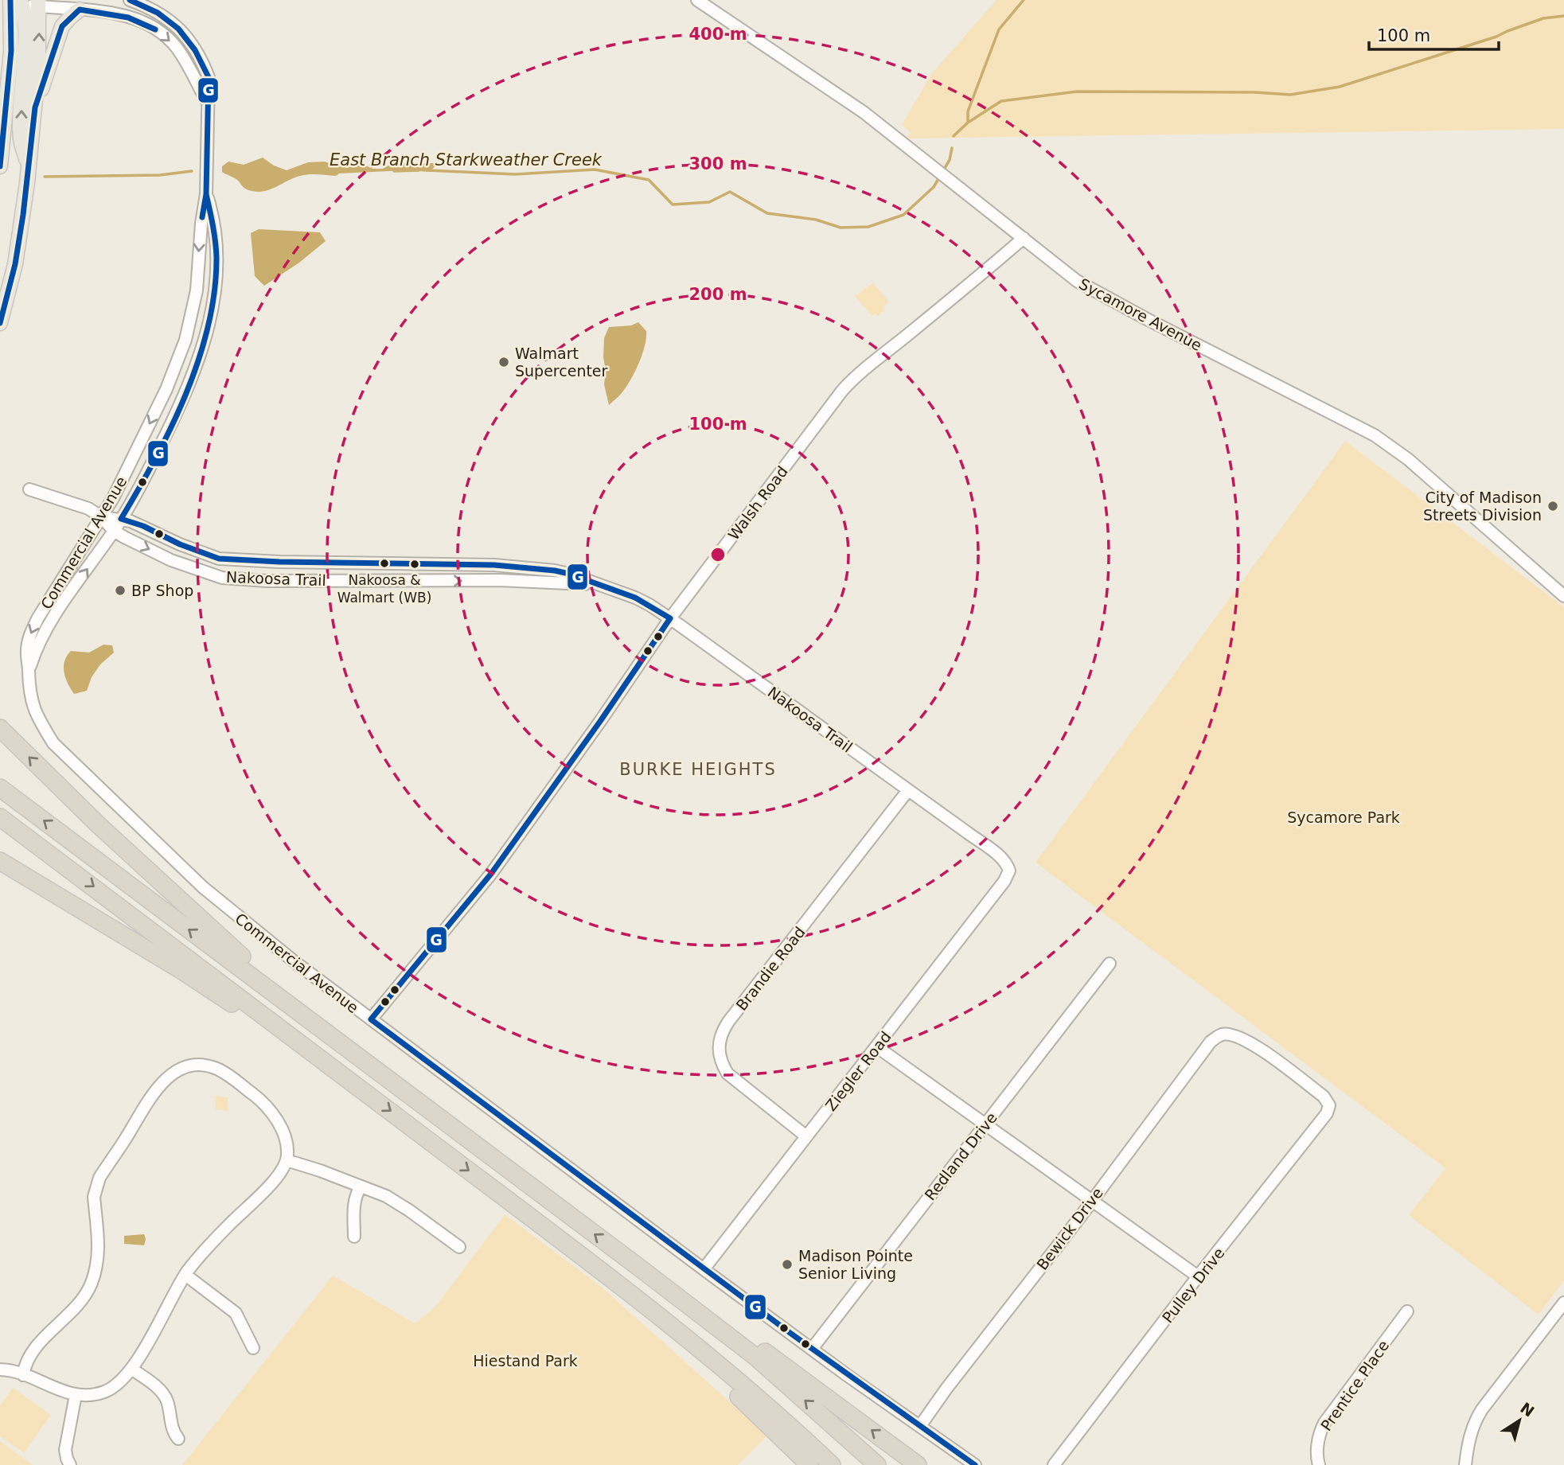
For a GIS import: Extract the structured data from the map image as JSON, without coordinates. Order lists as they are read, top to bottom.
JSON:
{
  "streets": {
    "street": [
      "Sycamore Avenue",
      "Walsh Road",
      "Commercial Avenue",
      "Nakoosa Trail",
      "Brandie Road",
      "Ziegler Road",
      "Redland Drive",
      "Bewick Drive",
      "Pulley Drive",
      "Prentice Place"
    ]
  },
  "crossings": [
    ["Sycamore Avenue", "Walsh Road"],
    ["Walsh Road", "Commercial Avenue"],
    ["Walsh Road", "Nakoosa Trail"],
    ["Commercial Avenue", "Nakoosa Trail"],
    ["Commercial Avenue", "Ziegler Road"],
    ["Commercial Avenue", "Redland Drive"],
    ["Commercial Avenue", "Bewick Drive"],
    ["Nakoosa Trail", "Brandie Road"],
    ["Nakoosa Trail", "Ziegler Road"],
    ["Brandie Road", "Ziegler Road"],
    ["Bewick Drive", "Pulley Drive"]
  ],
  "districts": ["BURKE HEIGHTS"],
  "water": ["East Branch Starkweather Creek"],
  "parks": ["Sycamore Park", "Hiestand Park"],
  "places": [
    "Walmart Supercenter",
    "City of Madison Streets Division",
    "Nakoosa & Walmart (WB)",
    "BP Shop",
    "Madison Pointe Senior Living"
  ],
  "lines": ["transit line G"],
  "scale_bar": "100 m",
  "north": "top right",
  "rings": [
    "400 m",
    "300 m",
    "200 m",
    "100 m"
  ]
}
